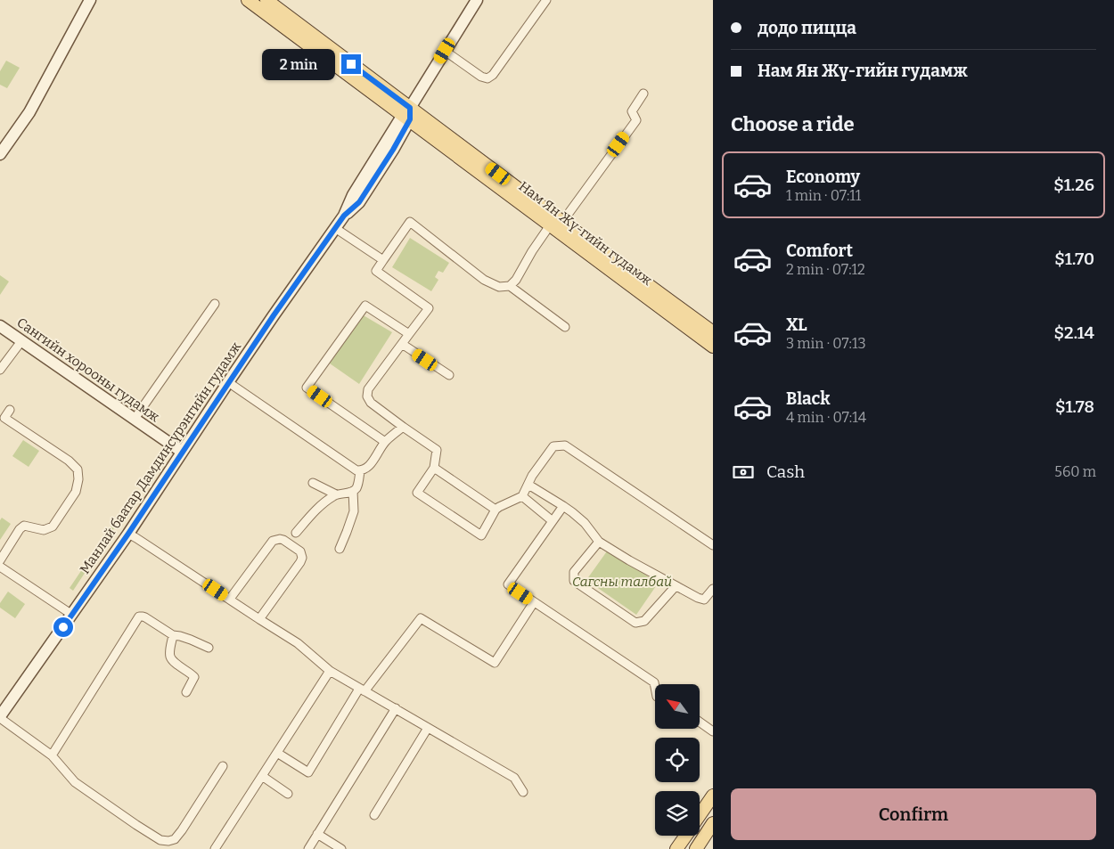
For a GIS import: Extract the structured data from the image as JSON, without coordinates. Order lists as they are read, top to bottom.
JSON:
{
  "streets": {
    "main road": ["Нам Ян Жү-гийн гудамж", "Сангийн хорооны гудамж", "Манлай баатар Дамдинсүрэнгийн гудамж"]
  },
  "crossings": [
    ["Нам Ян Жү-гийн гудамж", "Манлай баатар Дамдинсүрэнгийн гудамж"],
    ["Сангийн хорооны гудамж", "Манлай баатар Дамдинсүрэнгийн гудамж"]
  ],
  "parks": ["Сагсны талбай"],
  "north": "top left",
  "page": {
    "banner": ["додо пицца", "Нам Ян Жү-гийн гудамж"],
    "bubble": "2 min",
    "heading": "Choose a ride",
    "list": [
      {
        "name": "Economy",
        "note": "1 min · 07:11",
        "value": "$1.26"
      },
      {
        "name": "Comfort",
        "note": "2 min · 07:12",
        "value": "$1.70"
      },
      {
        "name": "XL",
        "note": "3 min · 07:13",
        "value": "$2.14"
      },
      {
        "name": "Black",
        "note": "4 min · 07:14",
        "value": "$1.78"
      }
    ],
    "pay": ["Cash", "560 m"],
    "buttons": "Confirm"
  }
}
